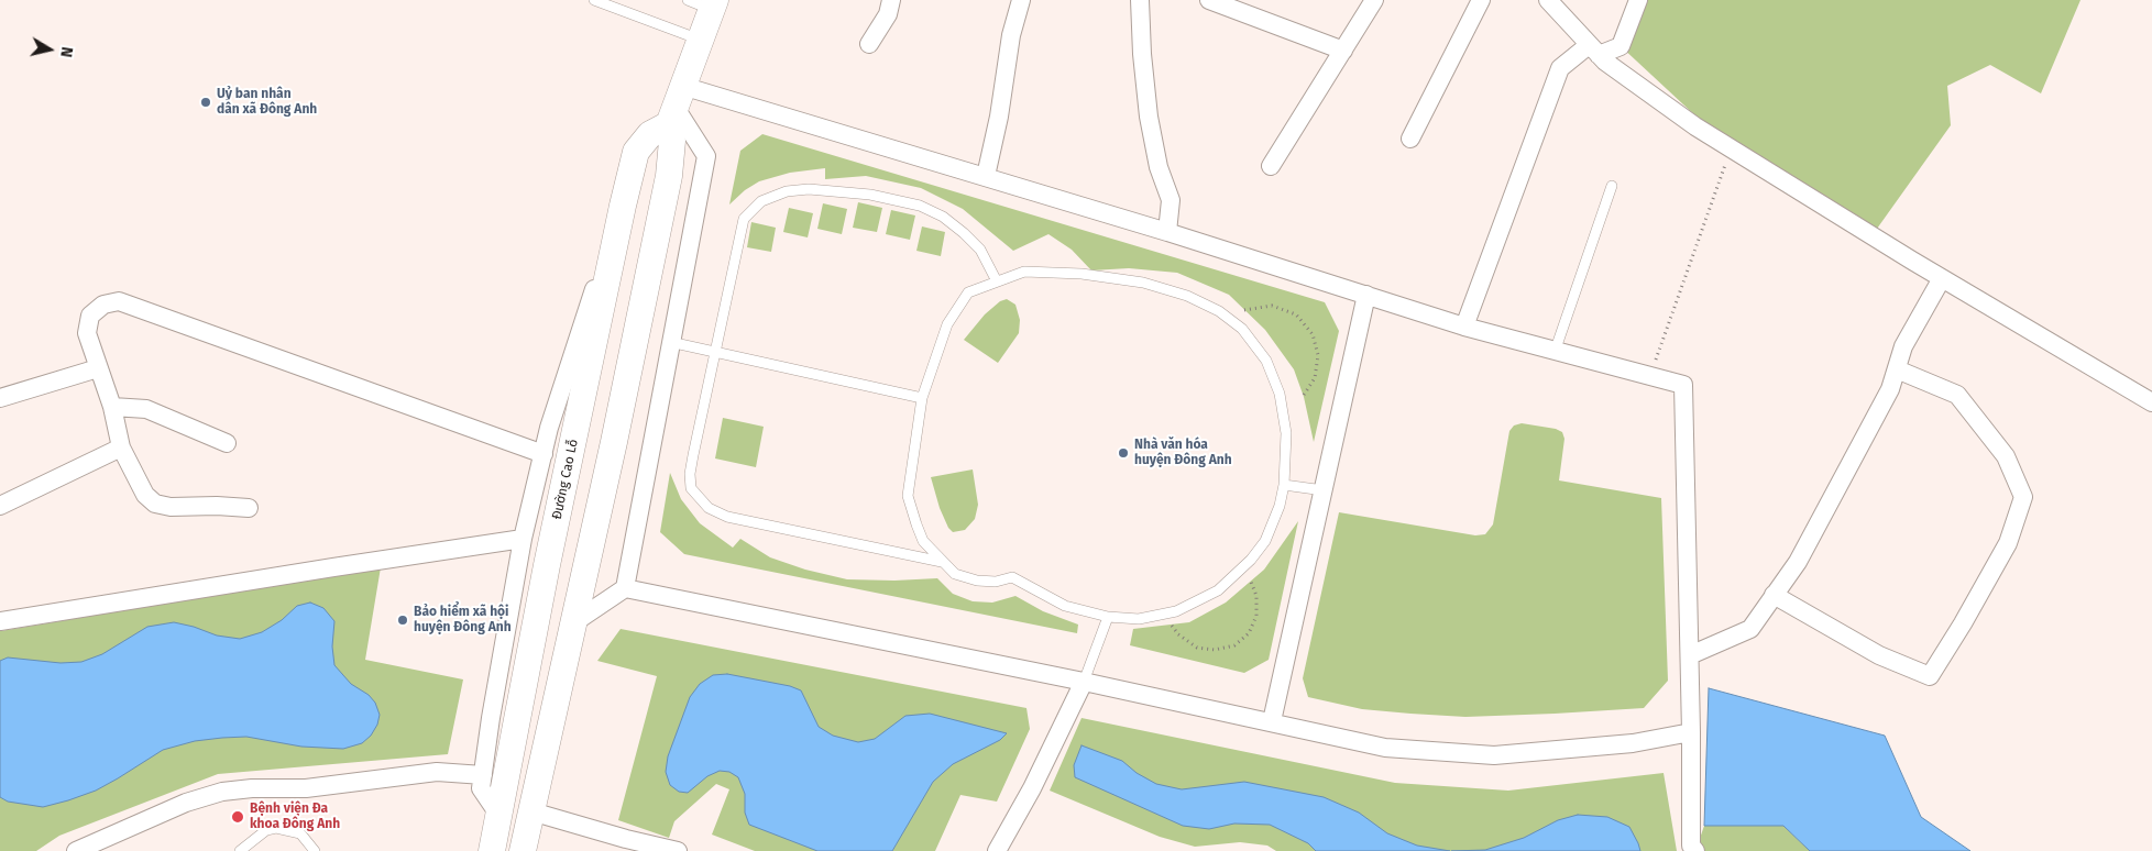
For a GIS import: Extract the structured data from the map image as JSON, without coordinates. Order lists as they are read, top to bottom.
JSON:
{
  "streets": {
    "main road": ["Đường Cao Lỗ"]
  },
  "places": [
    "Uỷ ban nhân dân xã Đông Anh",
    "Nhà văn hóa huyện Đông Anh",
    "Bảo hiểm xã hội huyện Đông Anh",
    "Bệnh viện Đa khoa Đông Anh"
  ],
  "north": "right"
}
